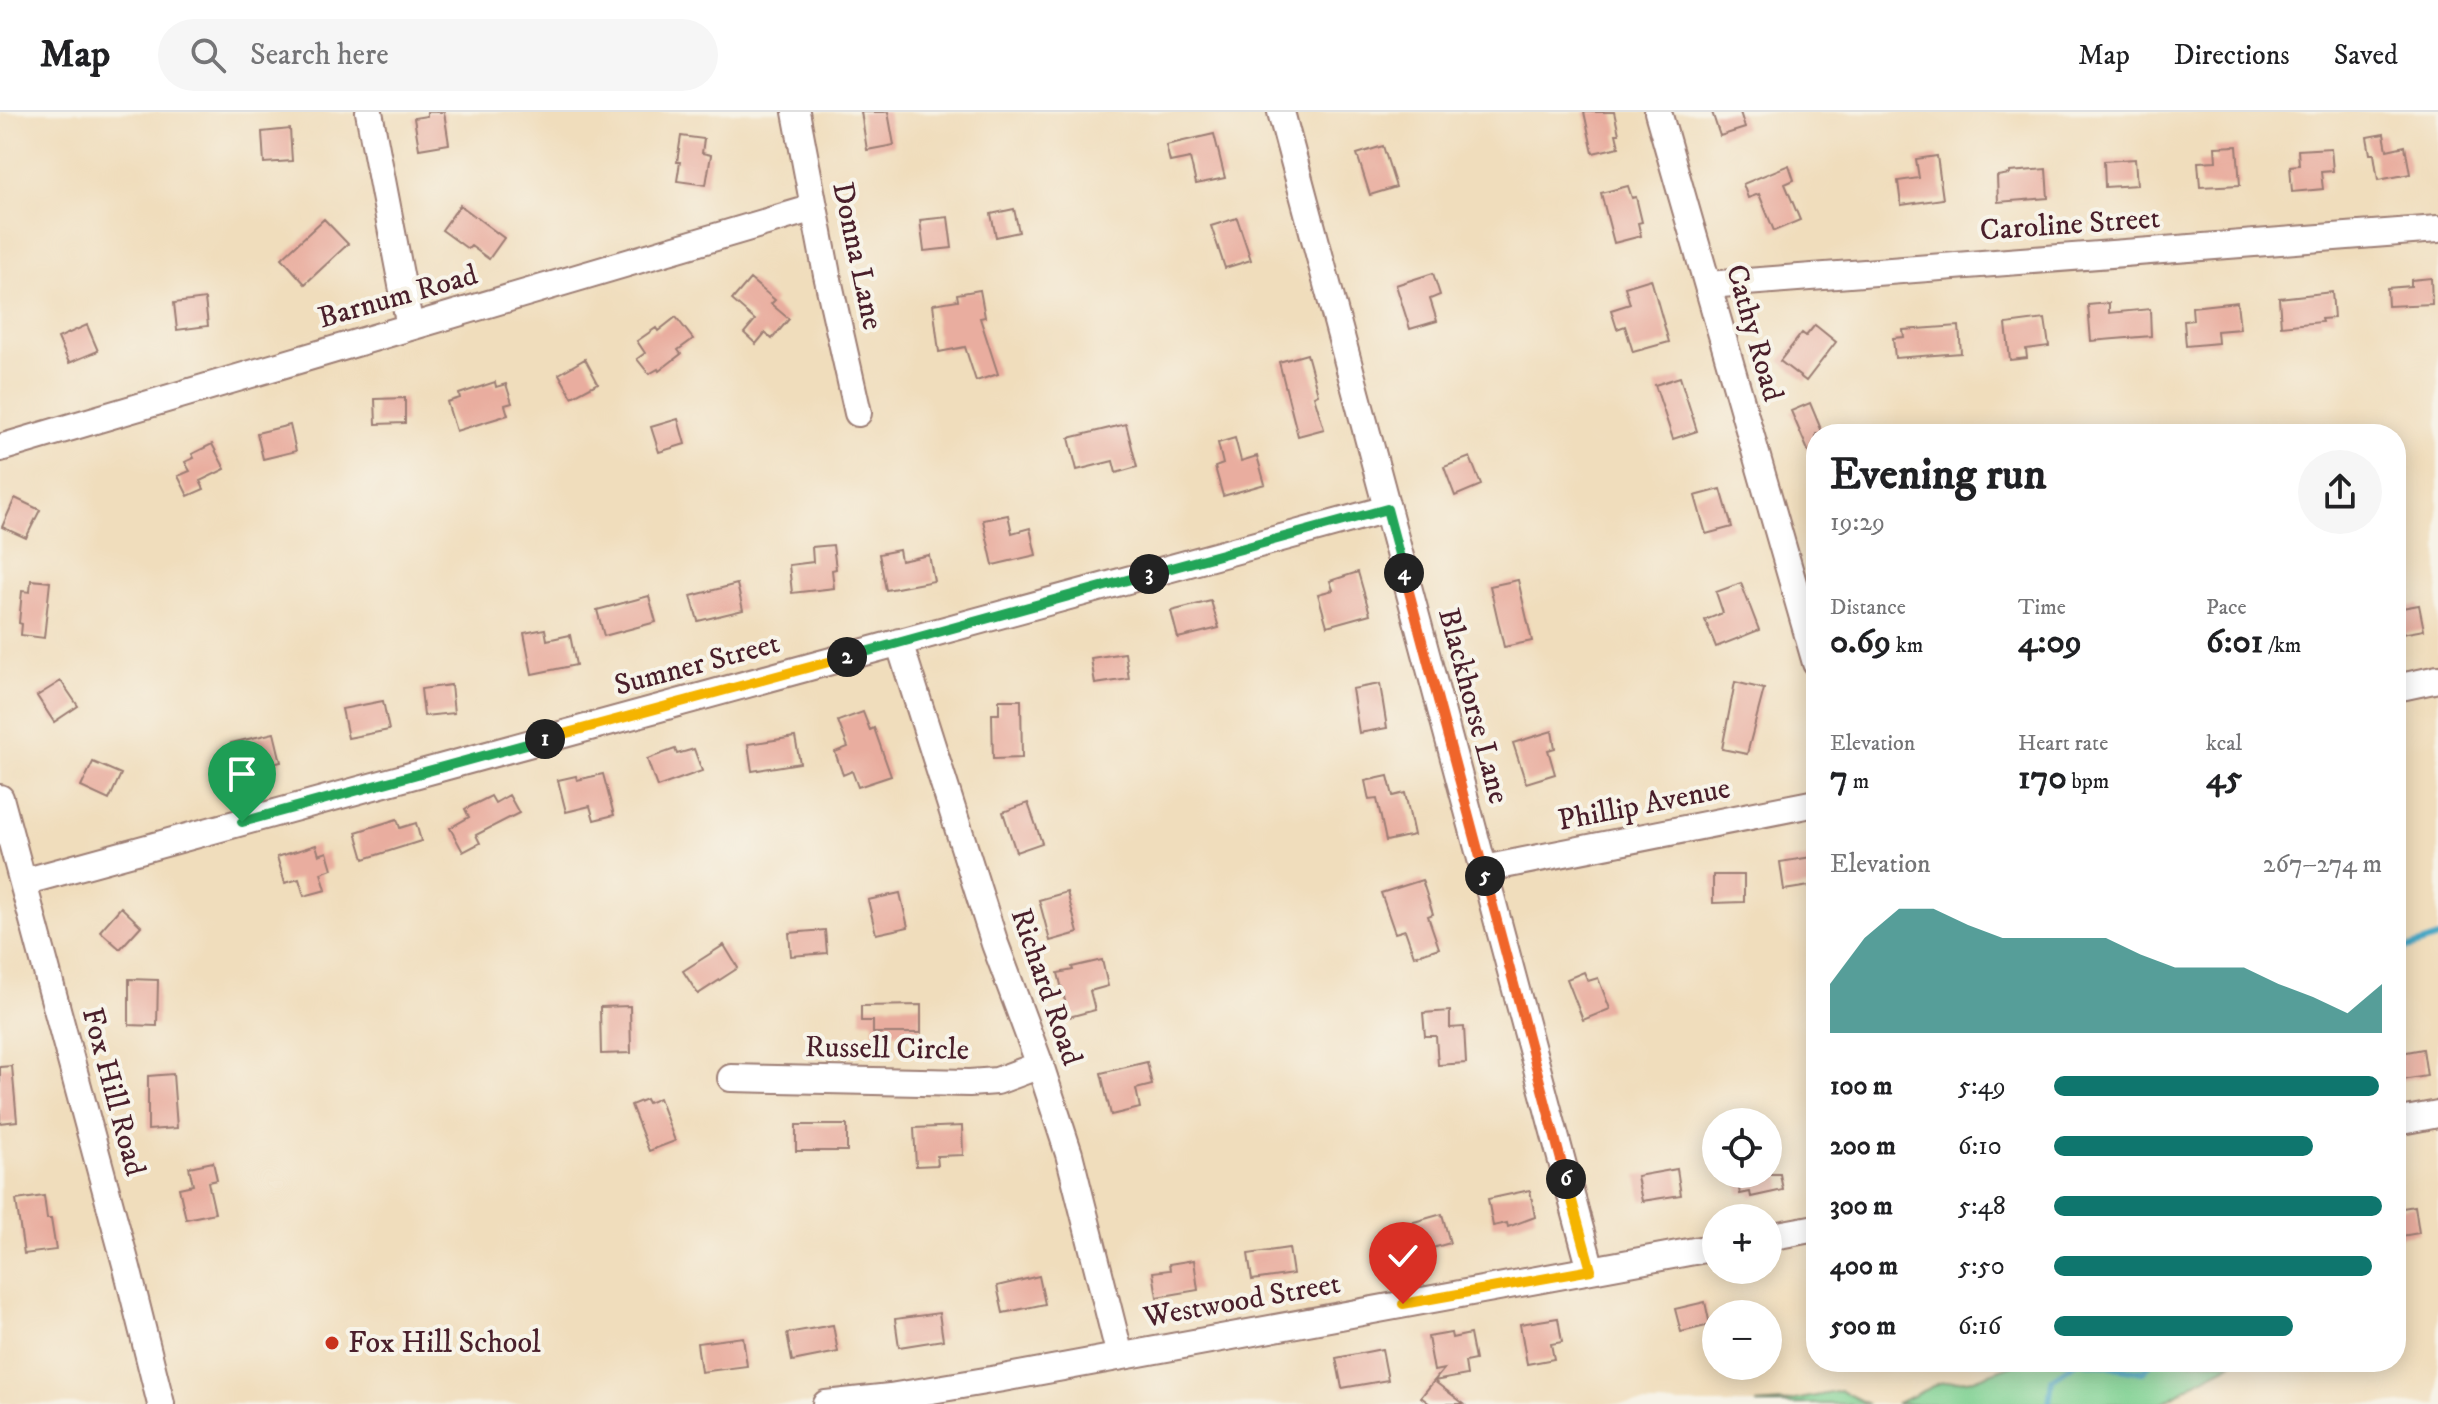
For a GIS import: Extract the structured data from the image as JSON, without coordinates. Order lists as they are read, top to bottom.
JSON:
{
  "streets": {
    "street": [
      "Caroline Street",
      "Donna Lane",
      "Barnum Road",
      "Cathy Road",
      "Sumner Street",
      "Blackhorse Lane",
      "Phillip Avenue",
      "Richard Road",
      "Russell Circle",
      "Fox Hill Road",
      "Westwood Street"
    ]
  },
  "crossings": [
    ["Caroline Street", "Cathy Road"],
    ["Donna Lane", "Barnum Road"],
    ["Sumner Street", "Blackhorse Lane"],
    ["Sumner Street", "Richard Road"],
    ["Sumner Street", "Fox Hill Road"],
    ["Blackhorse Lane", "Phillip Avenue"],
    ["Blackhorse Lane", "Westwood Street"],
    ["Richard Road", "Russell Circle"],
    ["Richard Road", "Westwood Street"]
  ],
  "places": ["Fox Hill School"],
  "page": {
    "header": "Map",
    "search": "Search here",
    "nav": ["Map", "Directions", "Saved"],
    "heading": ["Evening run", "19:29"],
    "pins": [
      "4",
      "3",
      "2",
      "1",
      "5",
      "6"
    ],
    "stats": [
      ["Distance", "0.69 km"],
      ["Time", "4:09"],
      ["Pace", "6:01 /km"],
      ["Elevation", "7 m"],
      ["Heart rate", "170 bpm"],
      ["kcal", "45"]
    ],
    "chart": ["Elevation", "267–274 m"],
    "list": [
      {
        "name": "100 m",
        "note": "5:49"
      },
      {
        "name": "200 m",
        "note": "6:10"
      },
      {
        "name": "300 m",
        "note": "5:48"
      },
      {
        "name": "400 m",
        "note": "5:50"
      },
      {
        "name": "500 m",
        "note": "6:16"
      }
    ],
    "map_buttons": ["+", "−"]
  }
}
